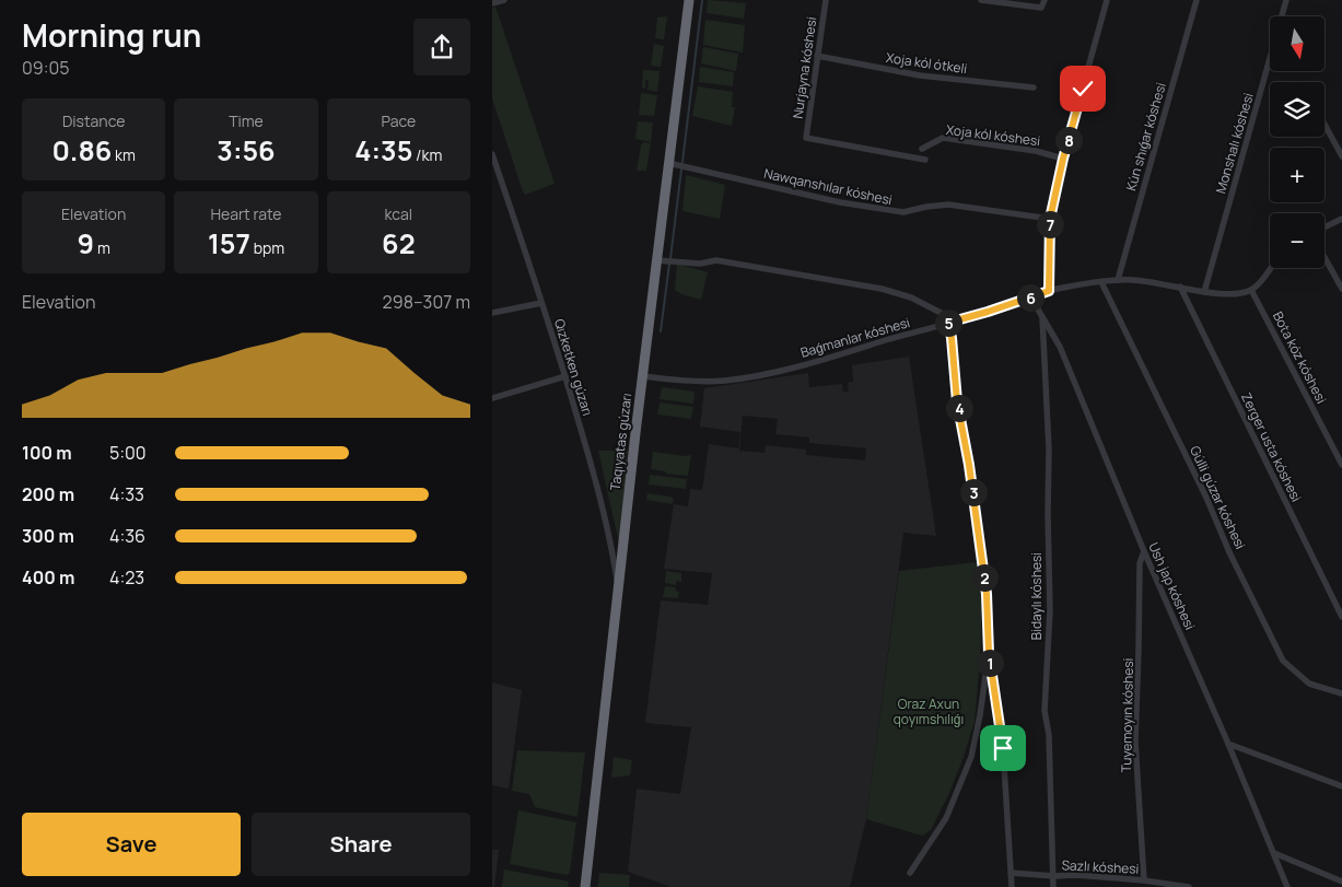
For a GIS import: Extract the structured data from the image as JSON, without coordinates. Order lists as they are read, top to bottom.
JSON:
{
  "streets": {
    "highway": ["Taqıyatas gúzarı"],
    "street": [
      "Xoja kól ótkeli",
      "Nurjayna kóshesi",
      "Xoja kól kóshesi",
      "Kún shıǵar kóshesi",
      "Monshalı kóshesi",
      "Nawqanshılar kóshesi",
      "Baǵmanlar kóshesi",
      "Bota kóz kóshesi",
      "Qızketken gúzarı",
      "Zerger usta kóshesi",
      "Gúlli gúzar kóshesi",
      "Ush jap kóshesi",
      "Bidaylı kóshesi",
      "Tuyemoyın kóshesi",
      "Sazlı kóshesi"
    ]
  },
  "crossings": [
    ["Xoja kól ótkeli", "Nurjayna kóshesi"],
    ["Kún shıǵar kóshesi", "Baǵmanlar kóshesi"],
    ["Monshalı kóshesi", "Baǵmanlar kóshesi"],
    ["Nawqanshılar kóshesi", "Taqıyatas gúzarı"],
    ["Baǵmanlar kóshesi", "Bota kóz kóshesi"],
    ["Baǵmanlar kóshesi", "Taqıyatas gúzarı"],
    ["Baǵmanlar kóshesi", "Zerger usta kóshesi"],
    ["Baǵmanlar kóshesi", "Gúlli gúzar kóshesi"],
    ["Baǵmanlar kóshesi", "Ush jap kóshesi"],
    ["Qızketken gúzarı", "Taqıyatas gúzarı"],
    ["Ush jap kóshesi", "Bidaylı kóshesi"],
    ["Ush jap kóshesi", "Tuyemoyın kóshesi"],
    ["Bidaylı kóshesi", "Sazlı kóshesi"],
    ["Tuyemoyın kóshesi", "Sazlı kóshesi"]
  ],
  "parks": ["Oraz Axun qoyımshılıǵı"],
  "north": "bottom",
  "page": {
    "heading": ["Morning run", "09:05"],
    "map_buttons": ["+", "−"],
    "stats": [
      ["Distance", "0.86 km"],
      ["Time", "3:56"],
      ["Pace", "4:35 /km"],
      ["Elevation", "9 m"],
      ["Heart rate", "157 bpm"],
      ["kcal", "62"]
    ],
    "pins": [
      "8",
      "7",
      "6",
      "5",
      "4",
      "3",
      "2",
      "1"
    ],
    "chart": ["Elevation", "298–307 m"],
    "list": [
      {
        "name": "100 m",
        "note": "5:00"
      },
      {
        "name": "200 m",
        "note": "4:33"
      },
      {
        "name": "300 m",
        "note": "4:36"
      },
      {
        "name": "400 m",
        "note": "4:23"
      }
    ],
    "buttons": ["Save", "Share"]
  }
}
